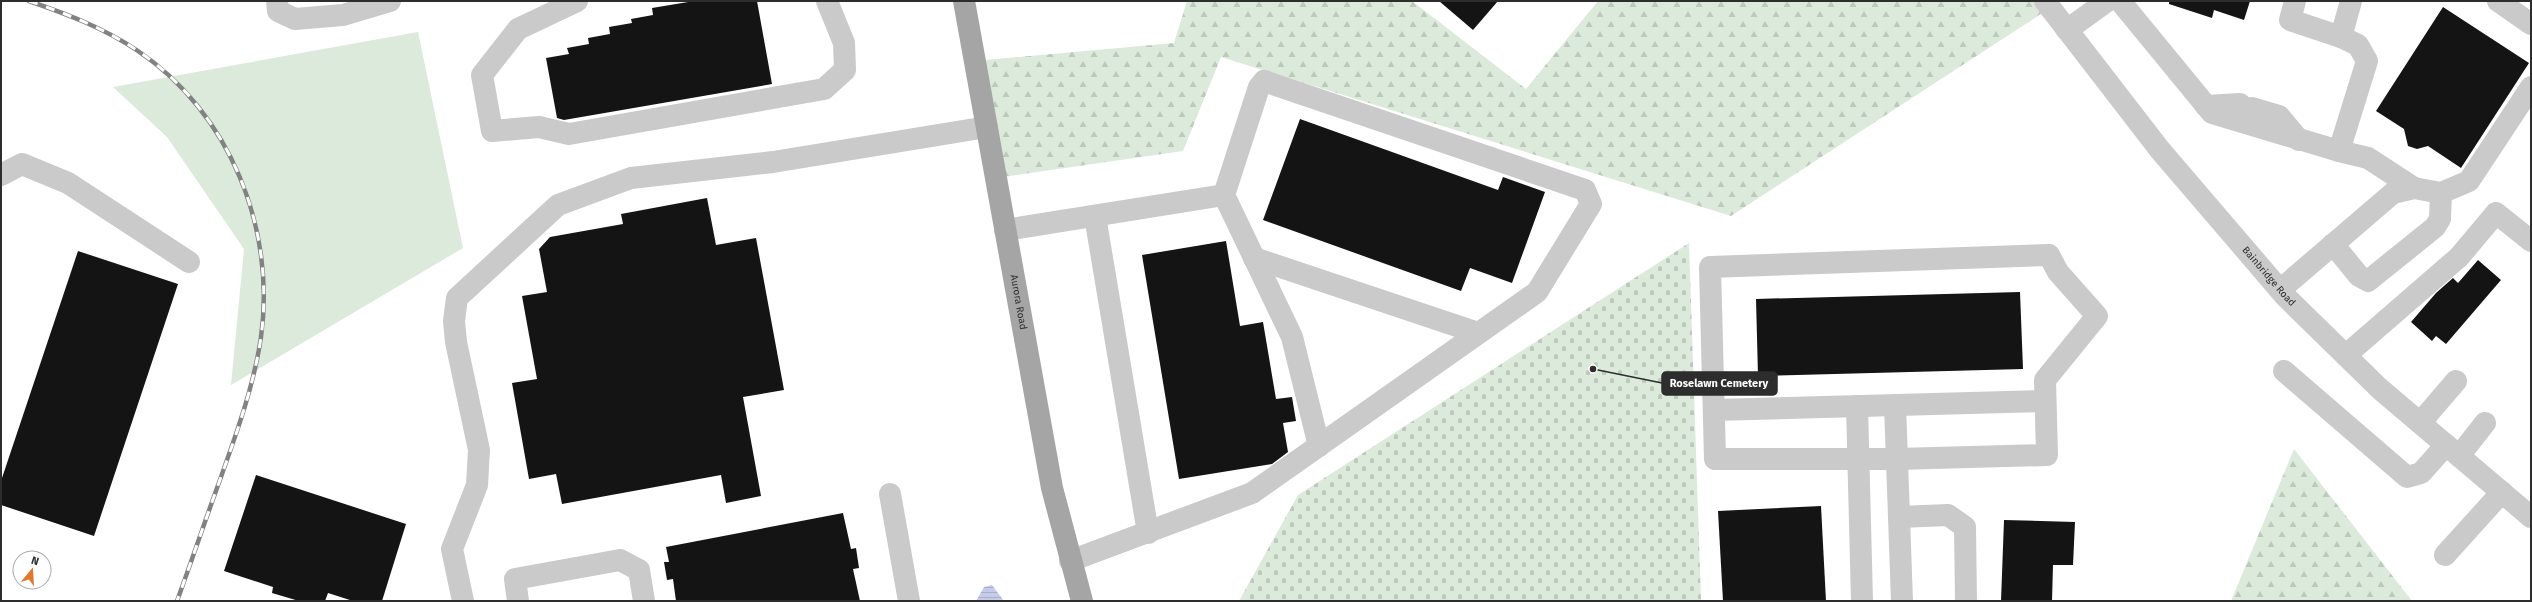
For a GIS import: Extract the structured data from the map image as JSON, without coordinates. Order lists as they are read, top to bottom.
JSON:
{
  "streets": {
    "main road": ["Aurora Road"],
    "street": ["Bainbridge Road"]
  },
  "places": ["Roselawn Cemetery"],
  "north": "top"
}
